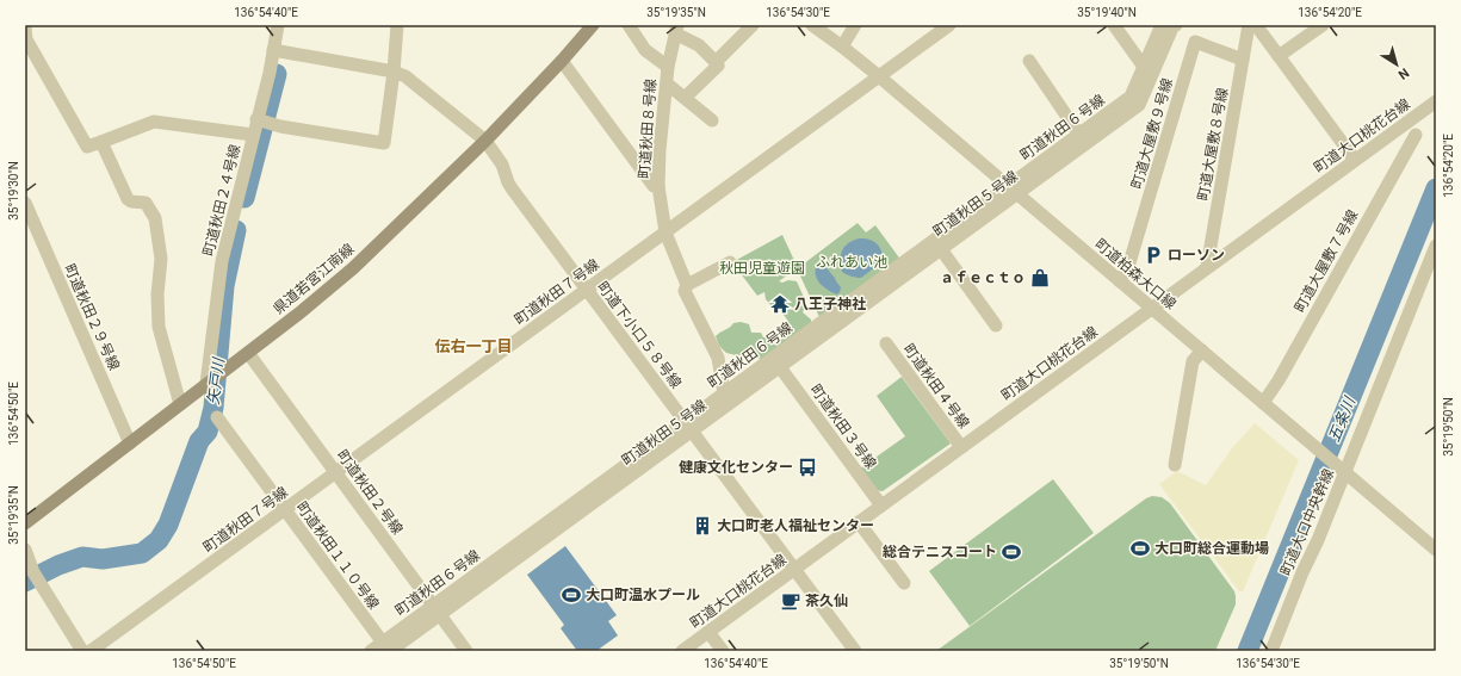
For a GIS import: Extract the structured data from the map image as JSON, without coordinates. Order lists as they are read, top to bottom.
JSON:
{
  "streets": {
    "main road": ["県道若宮江南線"],
    "street": [
      "町道秋田６号線",
      "町道秋田８号線",
      "町道大屋敷９号線",
      "町道大口桃花台線",
      "町道大屋敷８号線",
      "町道秋田２４号線",
      "町道秋田５号線",
      "町道大屋敷７号線",
      "町道柏森大口線",
      "町道秋田７号線",
      "町道秋田２９号線",
      "町道下小口５８号線",
      "町道秋田４号線",
      "町道秋田３号線",
      "町道秋田２号線",
      "町道大口中央幹線",
      "町道秋田１１０号線"
    ]
  },
  "crossings": [
    ["町道秋田６号線", "町道秋田８号線"],
    ["町道秋田６号線", "町道秋田５号線"],
    ["町道秋田６号線", "町道柏森大口線"],
    ["町道秋田６号線", "町道下小口５８号線"],
    ["町道秋田６号線", "町道秋田２号線"],
    ["町道秋田６号線", "町道秋田１１０号線"],
    ["町道秋田８号線", "町道秋田７号線"],
    ["町道大屋敷９号線", "町道大屋敷８号線"],
    ["町道大屋敷９号線", "町道柏森大口線"],
    ["町道大口桃花台線", "町道大屋敷８号線"],
    ["町道大口桃花台線", "町道柏森大口線"],
    ["町道大口桃花台線", "町道下小口５８号線"],
    ["町道大口桃花台線", "町道秋田４号線"],
    ["町道大口桃花台線", "町道秋田３号線"],
    ["町道秋田２４号線", "県道若宮江南線"],
    ["町道秋田２４号線", "町道下小口５８号線"],
    ["町道秋田５号線", "町道柏森大口線"],
    ["町道秋田５号線", "町道下小口５８号線"],
    ["町道秋田５号線", "町道秋田３号線"],
    ["町道大屋敷７号線", "町道柏森大口線"],
    ["町道柏森大口線", "町道秋田７号線"],
    ["町道柏森大口線", "町道大口中央幹線"],
    ["県道若宮江南線", "町道秋田２９号線"],
    ["県道若宮江南線", "町道下小口５８号線"],
    ["県道若宮江南線", "町道秋田２号線"],
    ["町道秋田７号線", "町道下小口５８号線"],
    ["町道秋田７号線", "町道秋田２号線"],
    ["町道秋田７号線", "町道秋田１１０号線"]
  ],
  "districts": ["伝右一丁目"],
  "water": ["矢戸川", "五条川"],
  "parks": ["ふれあい池", "秋田児童遊園"],
  "places": {
    "parking": ["ローソン"],
    "shop": ["ａｆｅｃｔｏ"],
    "temple": ["八王子神社"],
    "bus stop": ["健康文化センター"],
    "building": ["大口町老人福祉センター"],
    "sports": ["大口町総合運動場", "総合テニスコート", "大口町温水プール"],
    "cafe": ["茶久仙"]
  },
  "north": "bottom right",
  "coordinates": [
    "136°54'40\"E",
    "35°19'35\"N",
    "136°54'30\"E",
    "35°19'40\"N",
    "136°54'20\"E",
    "35°19'30\"N",
    "136°54'50\"E",
    "35°19'50\"N"
  ]
}
